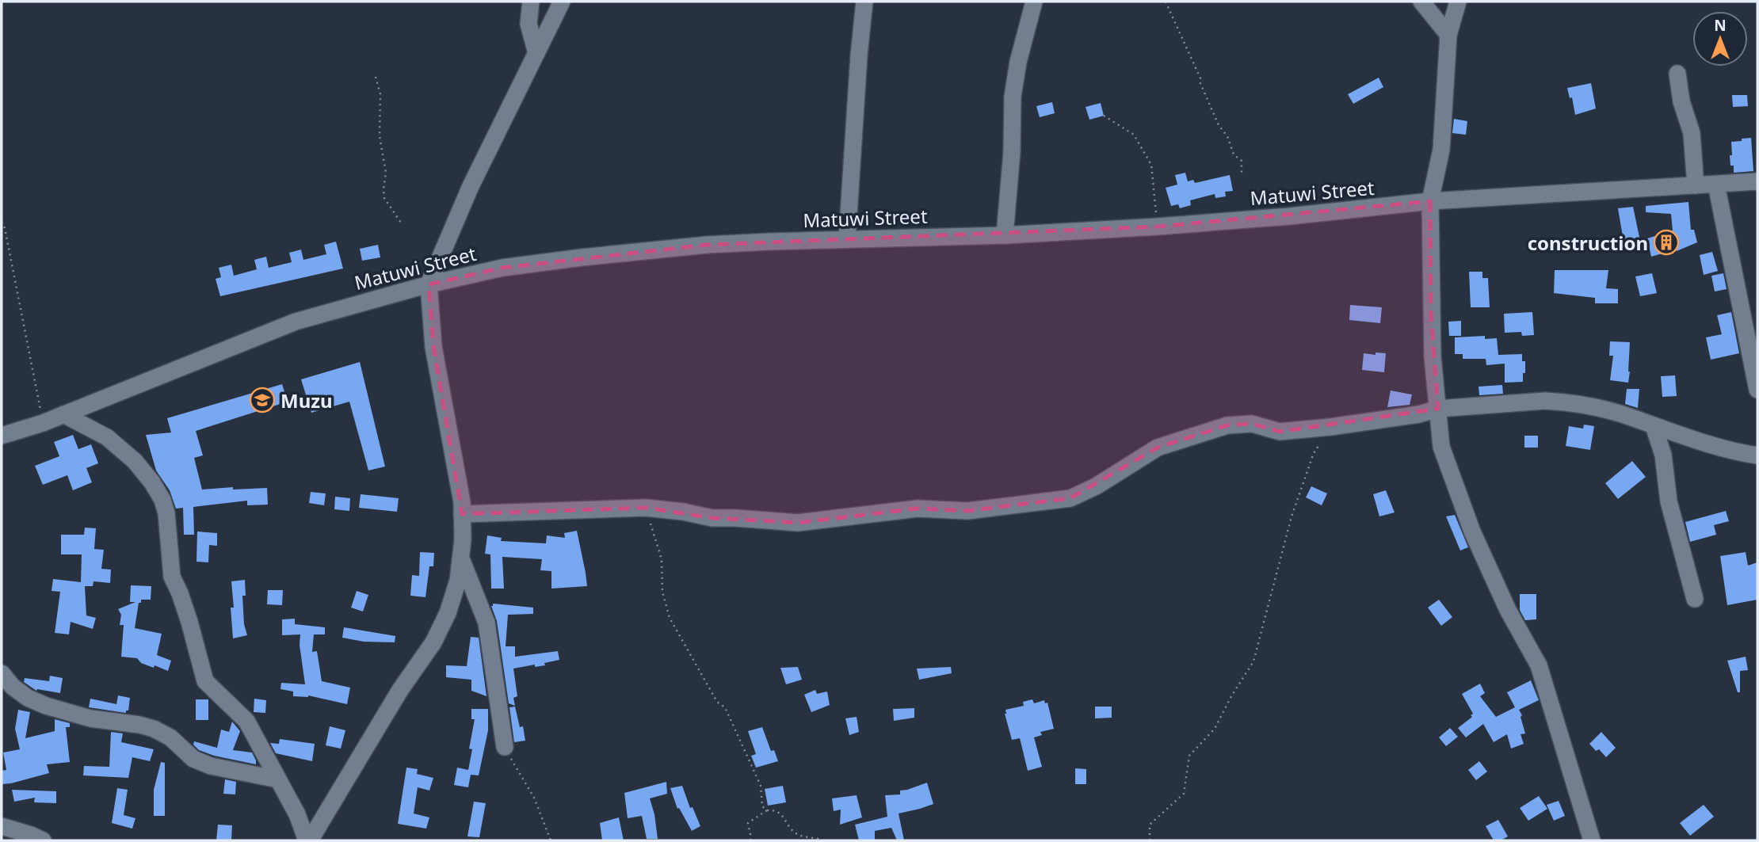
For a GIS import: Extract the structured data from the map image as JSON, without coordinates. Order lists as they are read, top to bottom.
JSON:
{
  "streets": {
    "street": ["Matuwi Street"]
  },
  "places": {
    "building": ["construction"],
    "school or university": ["Muzu"]
  },
  "north": "top"
}
